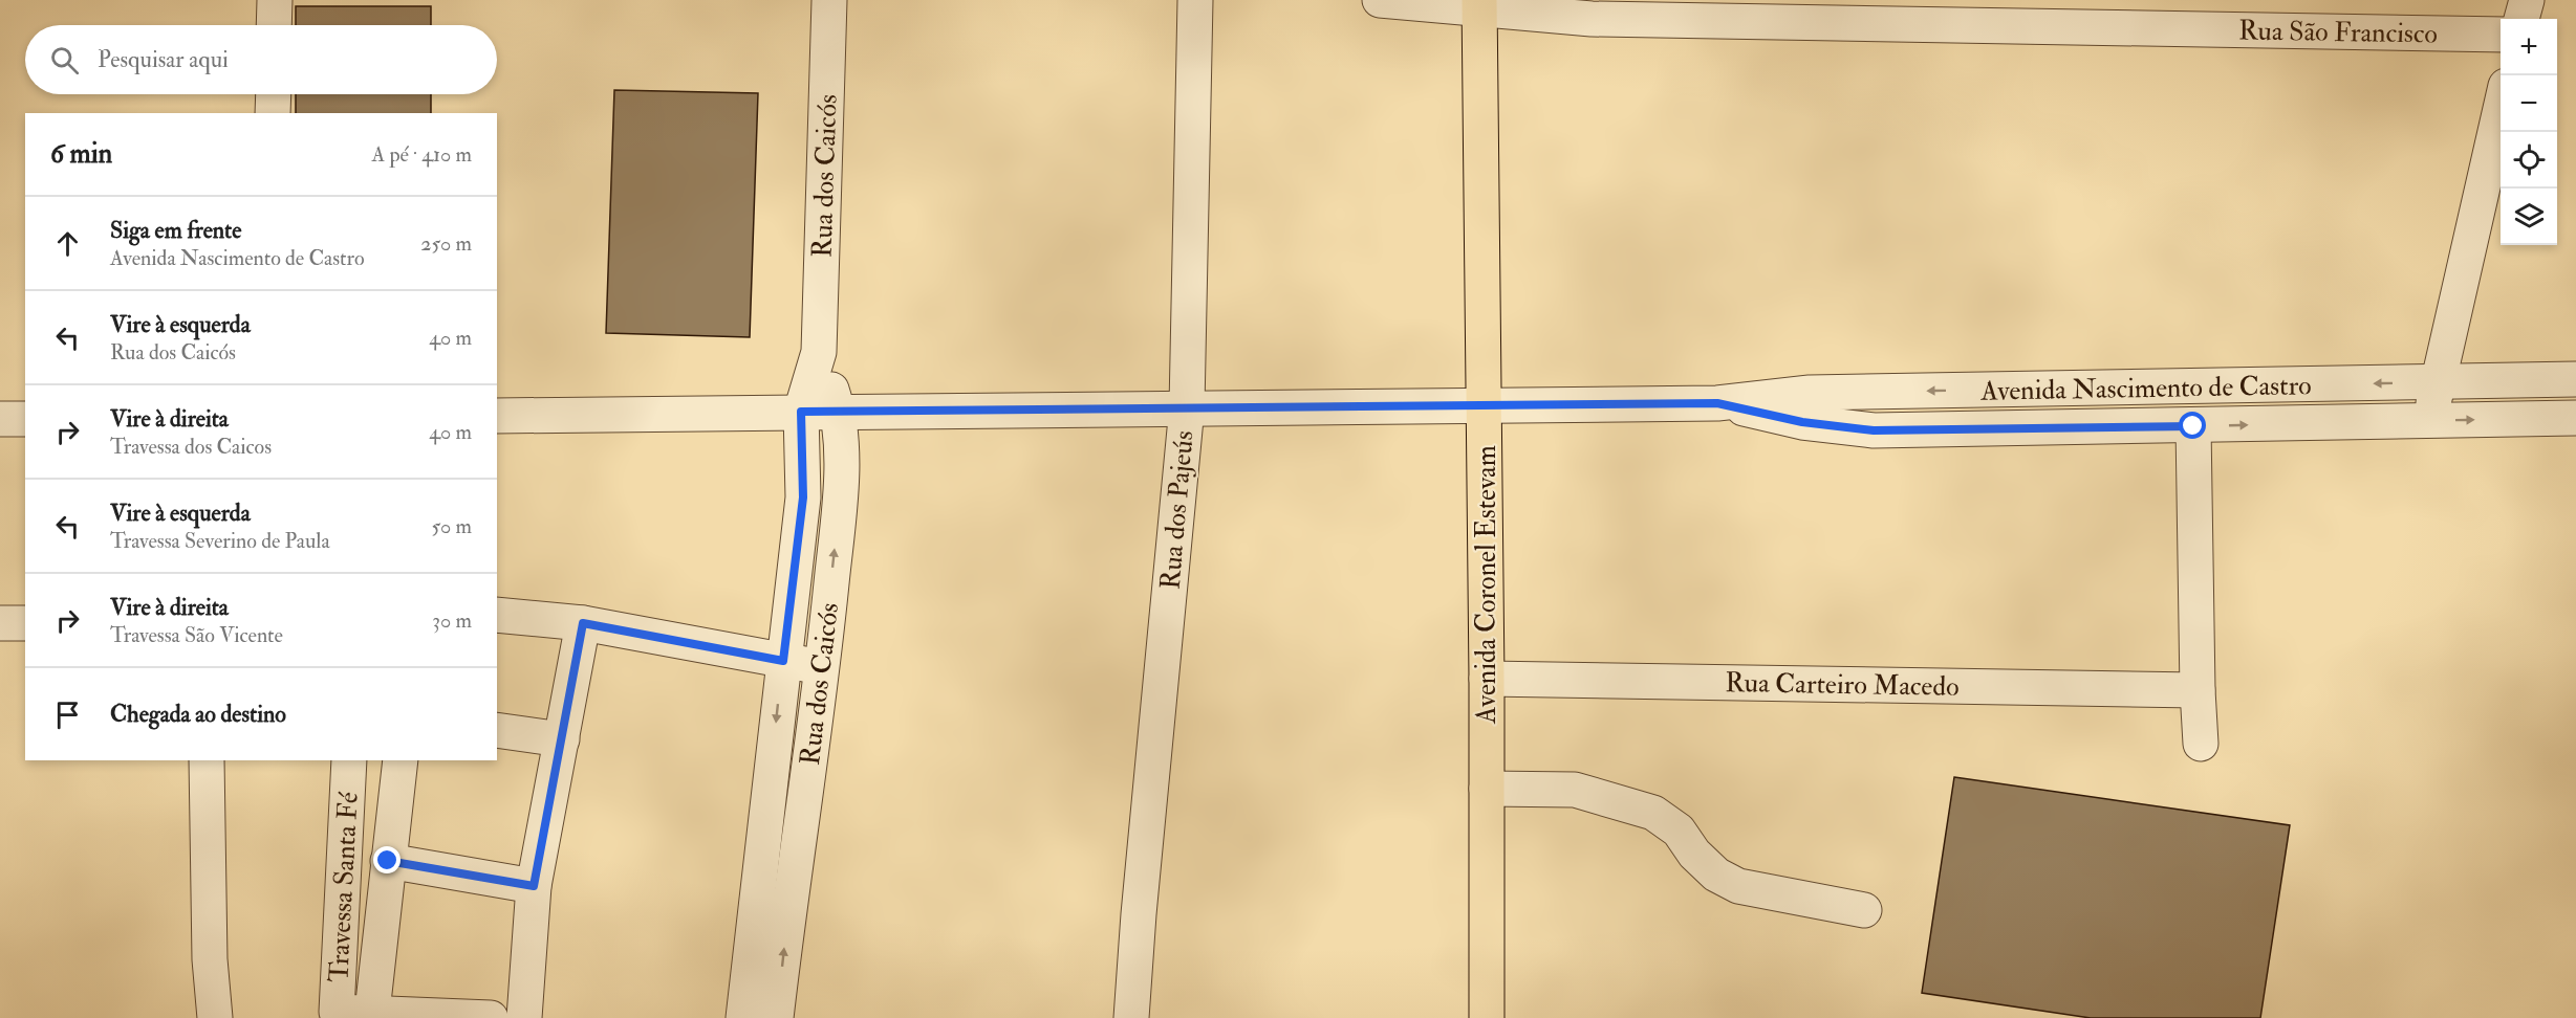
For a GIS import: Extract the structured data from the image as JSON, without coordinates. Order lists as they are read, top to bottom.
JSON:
{
  "streets": {
    "main road": ["Avenida Coronel Estevam"],
    "street": [
      "Rua São Francisco",
      "Rua dos Caicós",
      "Avenida Nascimento de Castro",
      "Rua dos Pajeús",
      "Rua Carteiro Macedo",
      "Travessa Santa Fé"
    ]
  },
  "crossings": [
    ["Rua São Francisco", "Avenida Coronel Estevam"],
    ["Rua dos Caicós", "Avenida Nascimento de Castro"],
    ["Avenida Nascimento de Castro", "Rua dos Pajeús"],
    ["Avenida Nascimento de Castro", "Avenida Coronel Estevam"],
    ["Avenida Coronel Estevam", "Rua Carteiro Macedo"]
  ],
  "page": {
    "map_buttons": ["+", "−"],
    "search": "Pesquisar aqui",
    "heading": ["6 min", "A pé · 410 m"],
    "list": [
      ["Siga em frente", "Avenida Nascimento de Castro", "250 m"],
      ["Vire à esquerda", "Rua dos Caicós", "40 m"],
      ["Vire à direita", "Travessa dos Caicos", "40 m"],
      ["Vire à esquerda", "Travessa Severino de Paula", "50 m"],
      ["Vire à direita", "Travessa São Vicente", "30 m"],
      "Chegada ao destino"
    ]
  }
}
